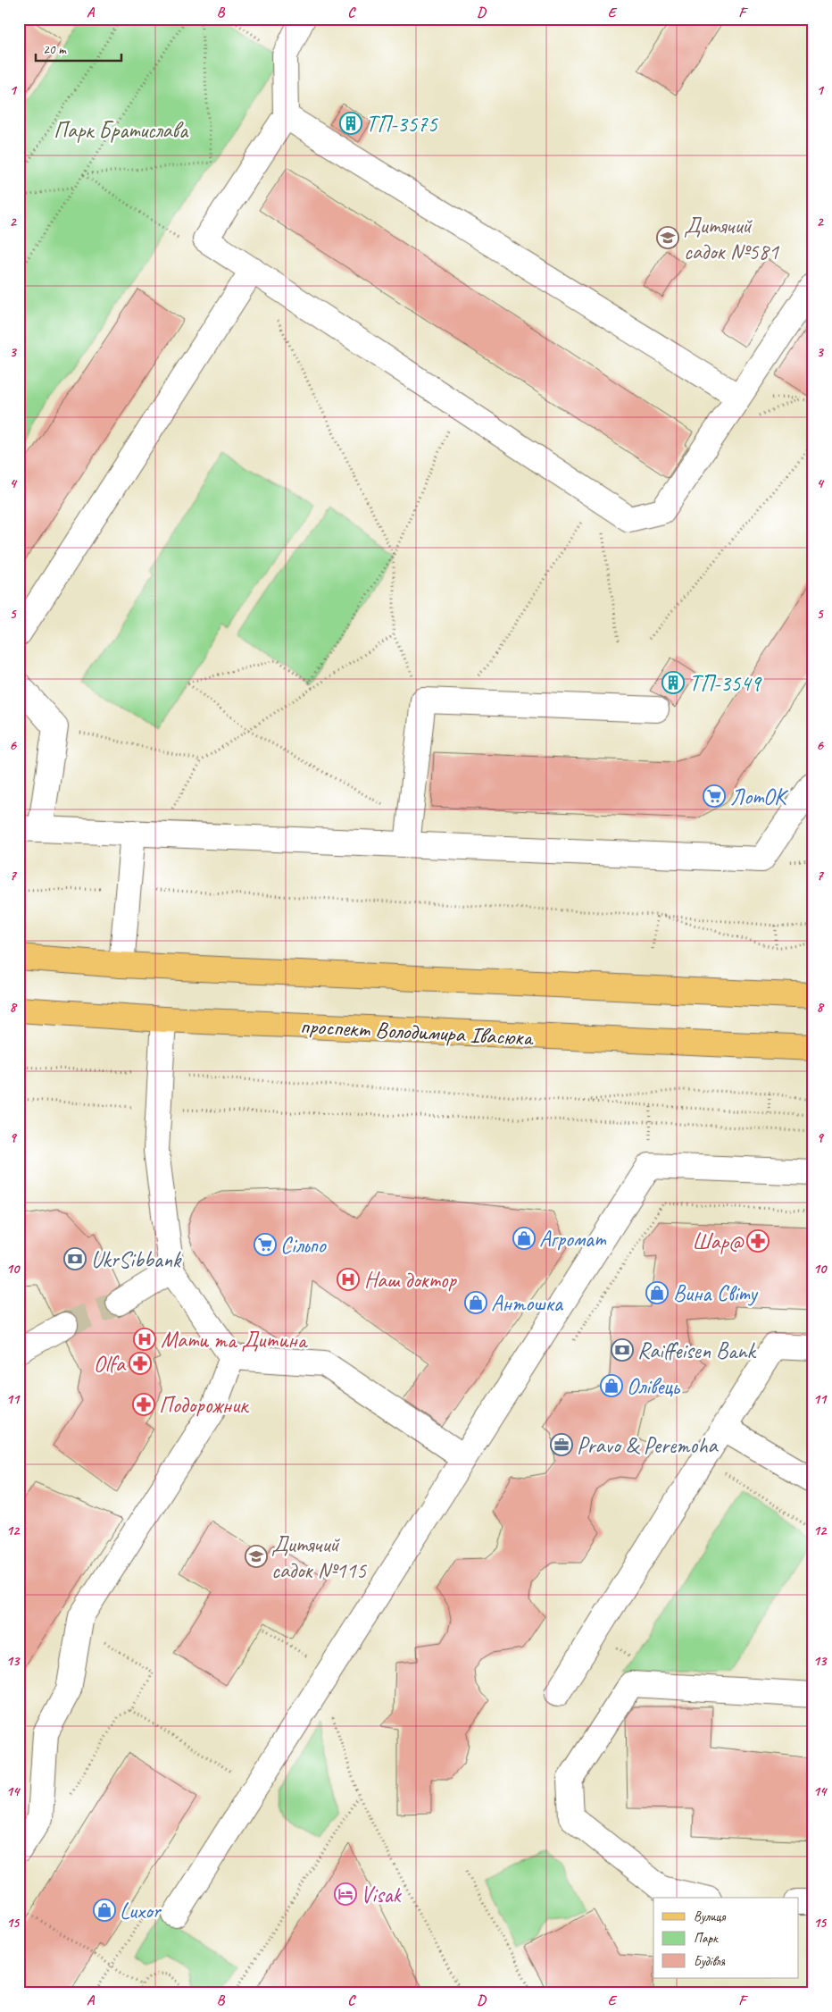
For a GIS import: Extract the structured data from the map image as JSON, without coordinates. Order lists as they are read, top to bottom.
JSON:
{
  "streets": {
    "main road": ["проспект Володимира Івасюка"]
  },
  "parks": ["Парк Братислава"],
  "places": {
    "building": ["ТП-3575", "ТП-3549"],
    "school or university": ["Дитячий садок №581", "Дитячий садок №115"],
    "supermarket": ["ЛотОК", "Сільпо"],
    "shop": [
      "Агромат",
      "Вина Світу",
      "Антошка",
      "Олівець",
      "Luxor"
    ],
    "pharmacy": ["Шар@", "Olfa", "Подорожник"],
    "bank": ["UkrSibbank", "Raiffeisen Bank"],
    "hospital": ["Наш доктор", "Мати та Дитина"],
    "office": ["Pravo & Peremoha"],
    "hotel": ["Visak"]
  },
  "legend": ["Вулиця", "Парк", "Будівля"],
  "scale_bar": "20 m",
  "grid": {
    "columns": [
      "A",
      "B",
      "C",
      "D",
      "E",
      "F"
    ],
    "rows": [
      "1",
      "2",
      "3",
      "4",
      "5",
      "6",
      "7",
      "8",
      "9",
      "10",
      "11",
      "12",
      "13",
      "14",
      "15"
    ]
  }
}
